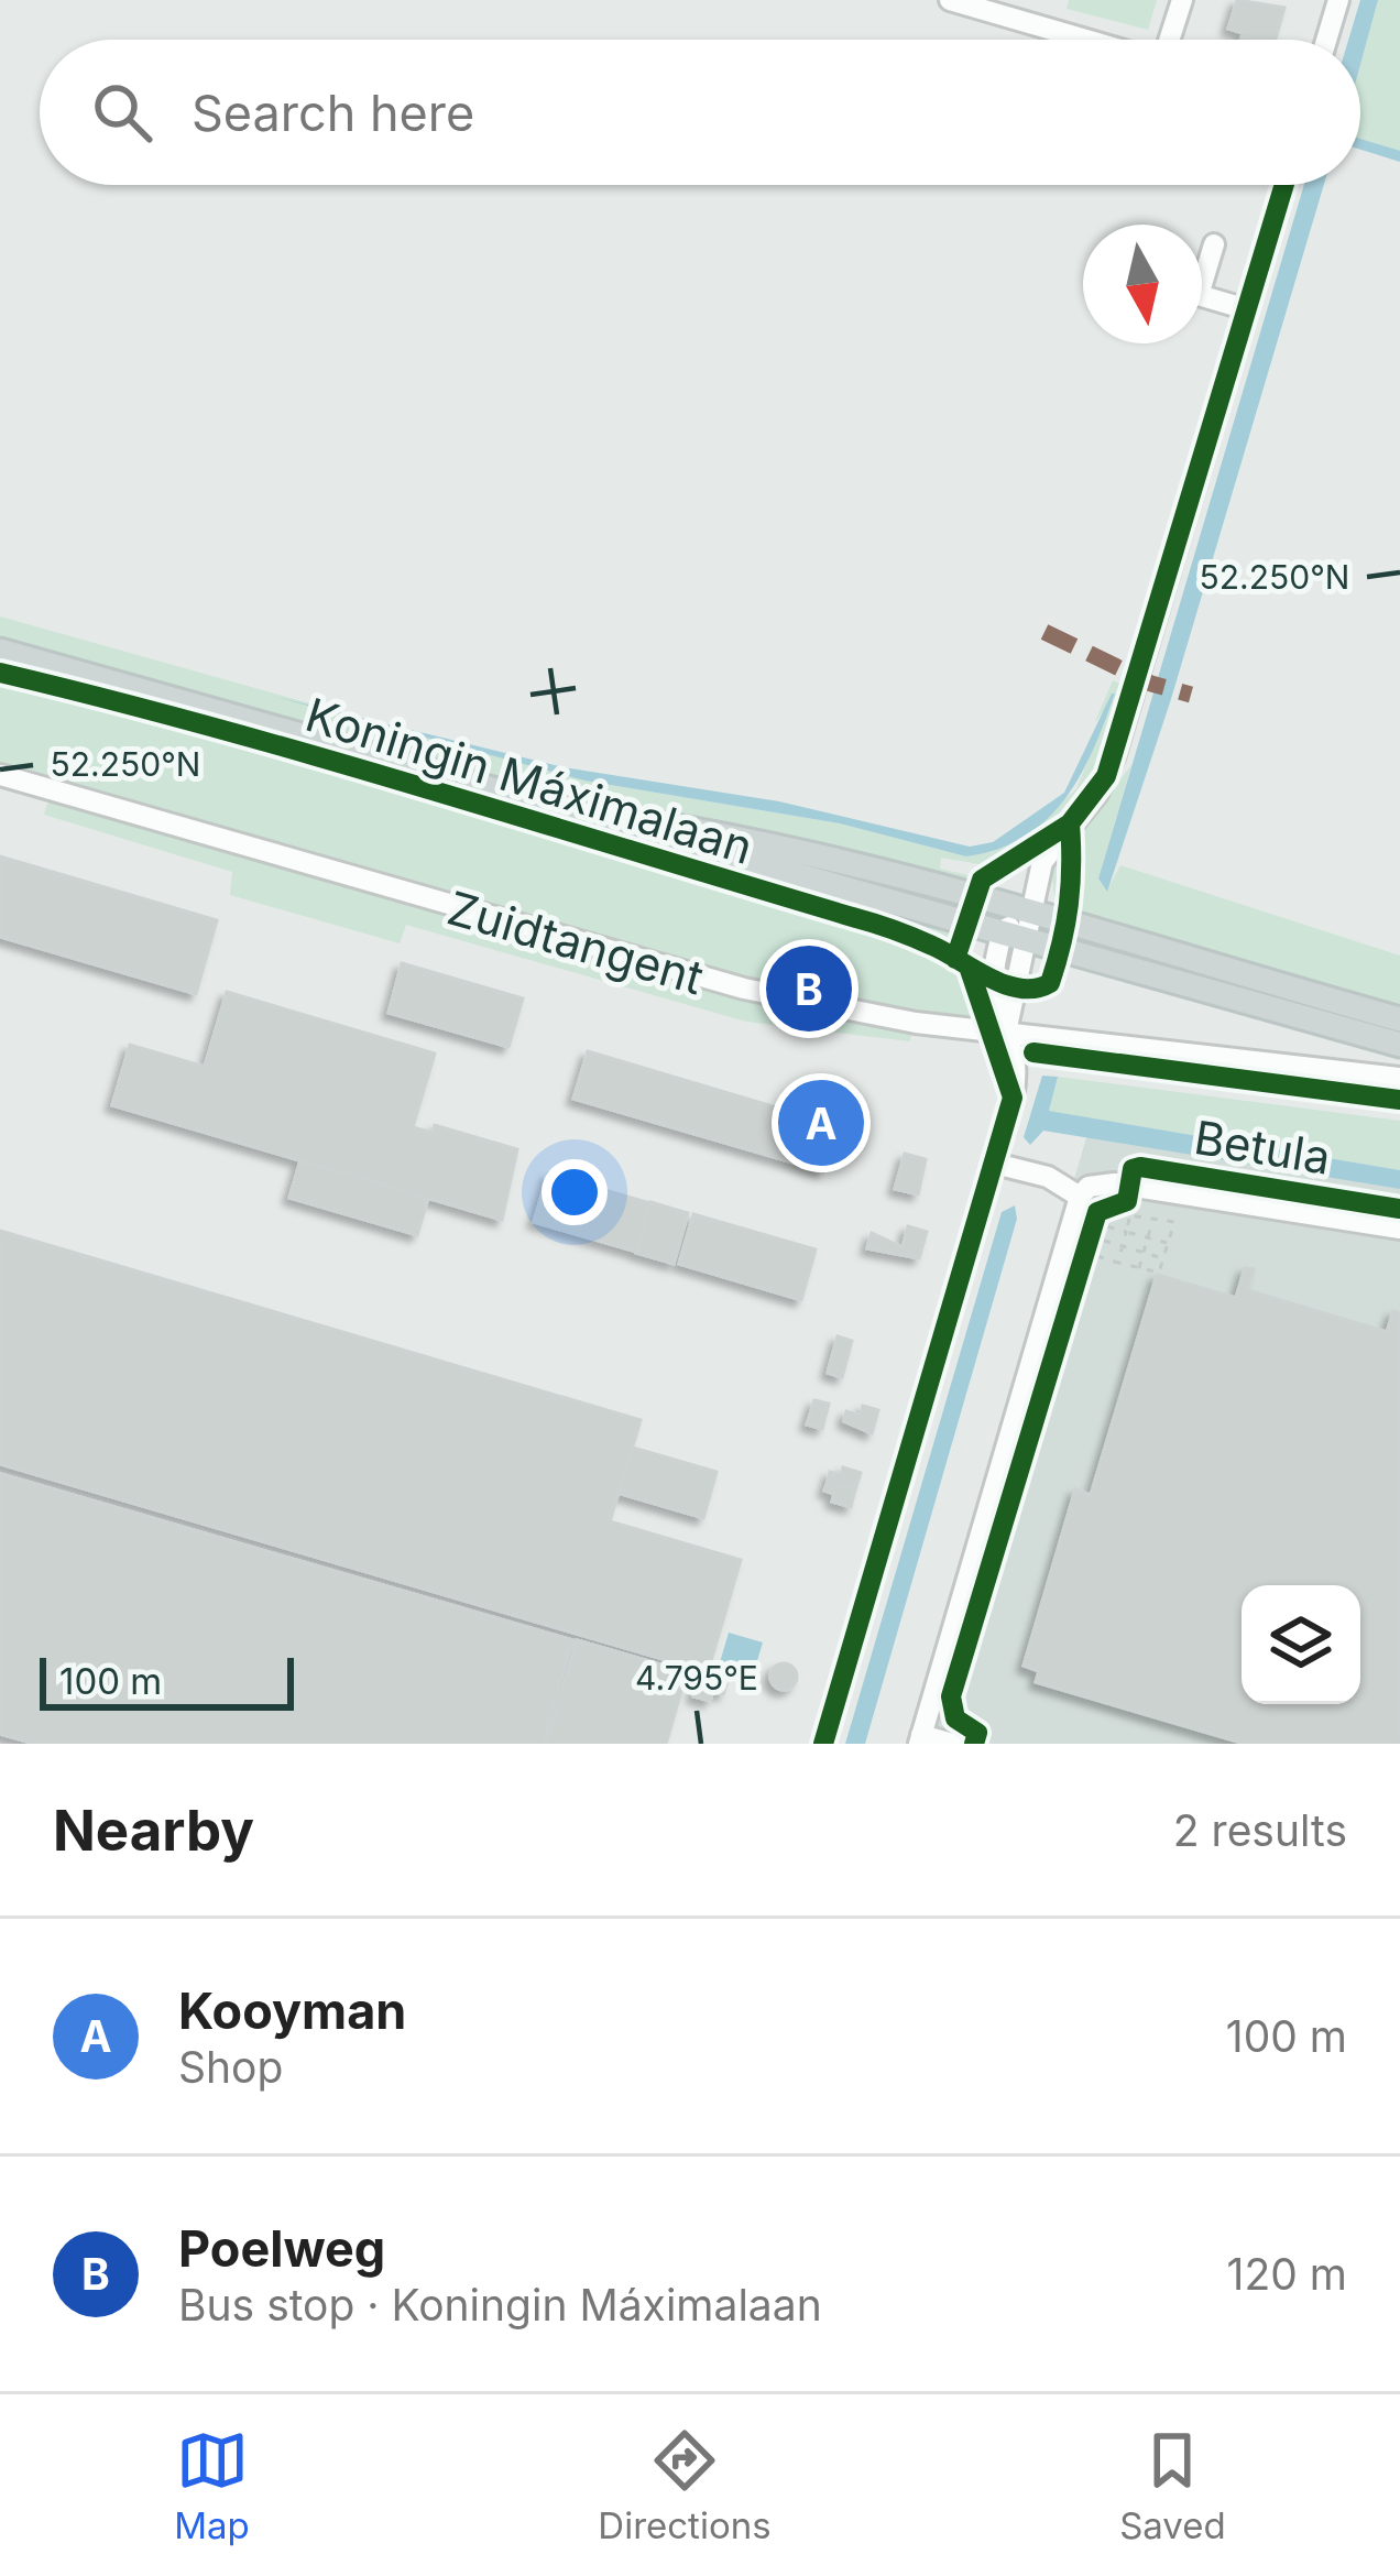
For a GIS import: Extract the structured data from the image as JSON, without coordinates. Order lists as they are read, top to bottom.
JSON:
{
  "streets": {
    "main road": ["Koningin Máximalaan"],
    "street": ["Zuidtangent", "Betula"]
  },
  "scale_bar": "100 m",
  "north": "bottom",
  "page": {
    "search": "Search here",
    "pins": ["B", "A"],
    "scale": "100 m",
    "heading": ["Nearby", "2 results"],
    "list": [
      {
        "mark": "A",
        "name": "Kooyman",
        "note": "Shop",
        "value": "100 m"
      },
      {
        "mark": "B",
        "name": "Poelweg",
        "note": "Bus stop · Koningin Máximalaan",
        "value": "120 m"
      }
    ],
    "nav": ["Map", "Directions", "Saved"]
  },
  "coordinates": ["52.250°N", "4.795°E"]
}
